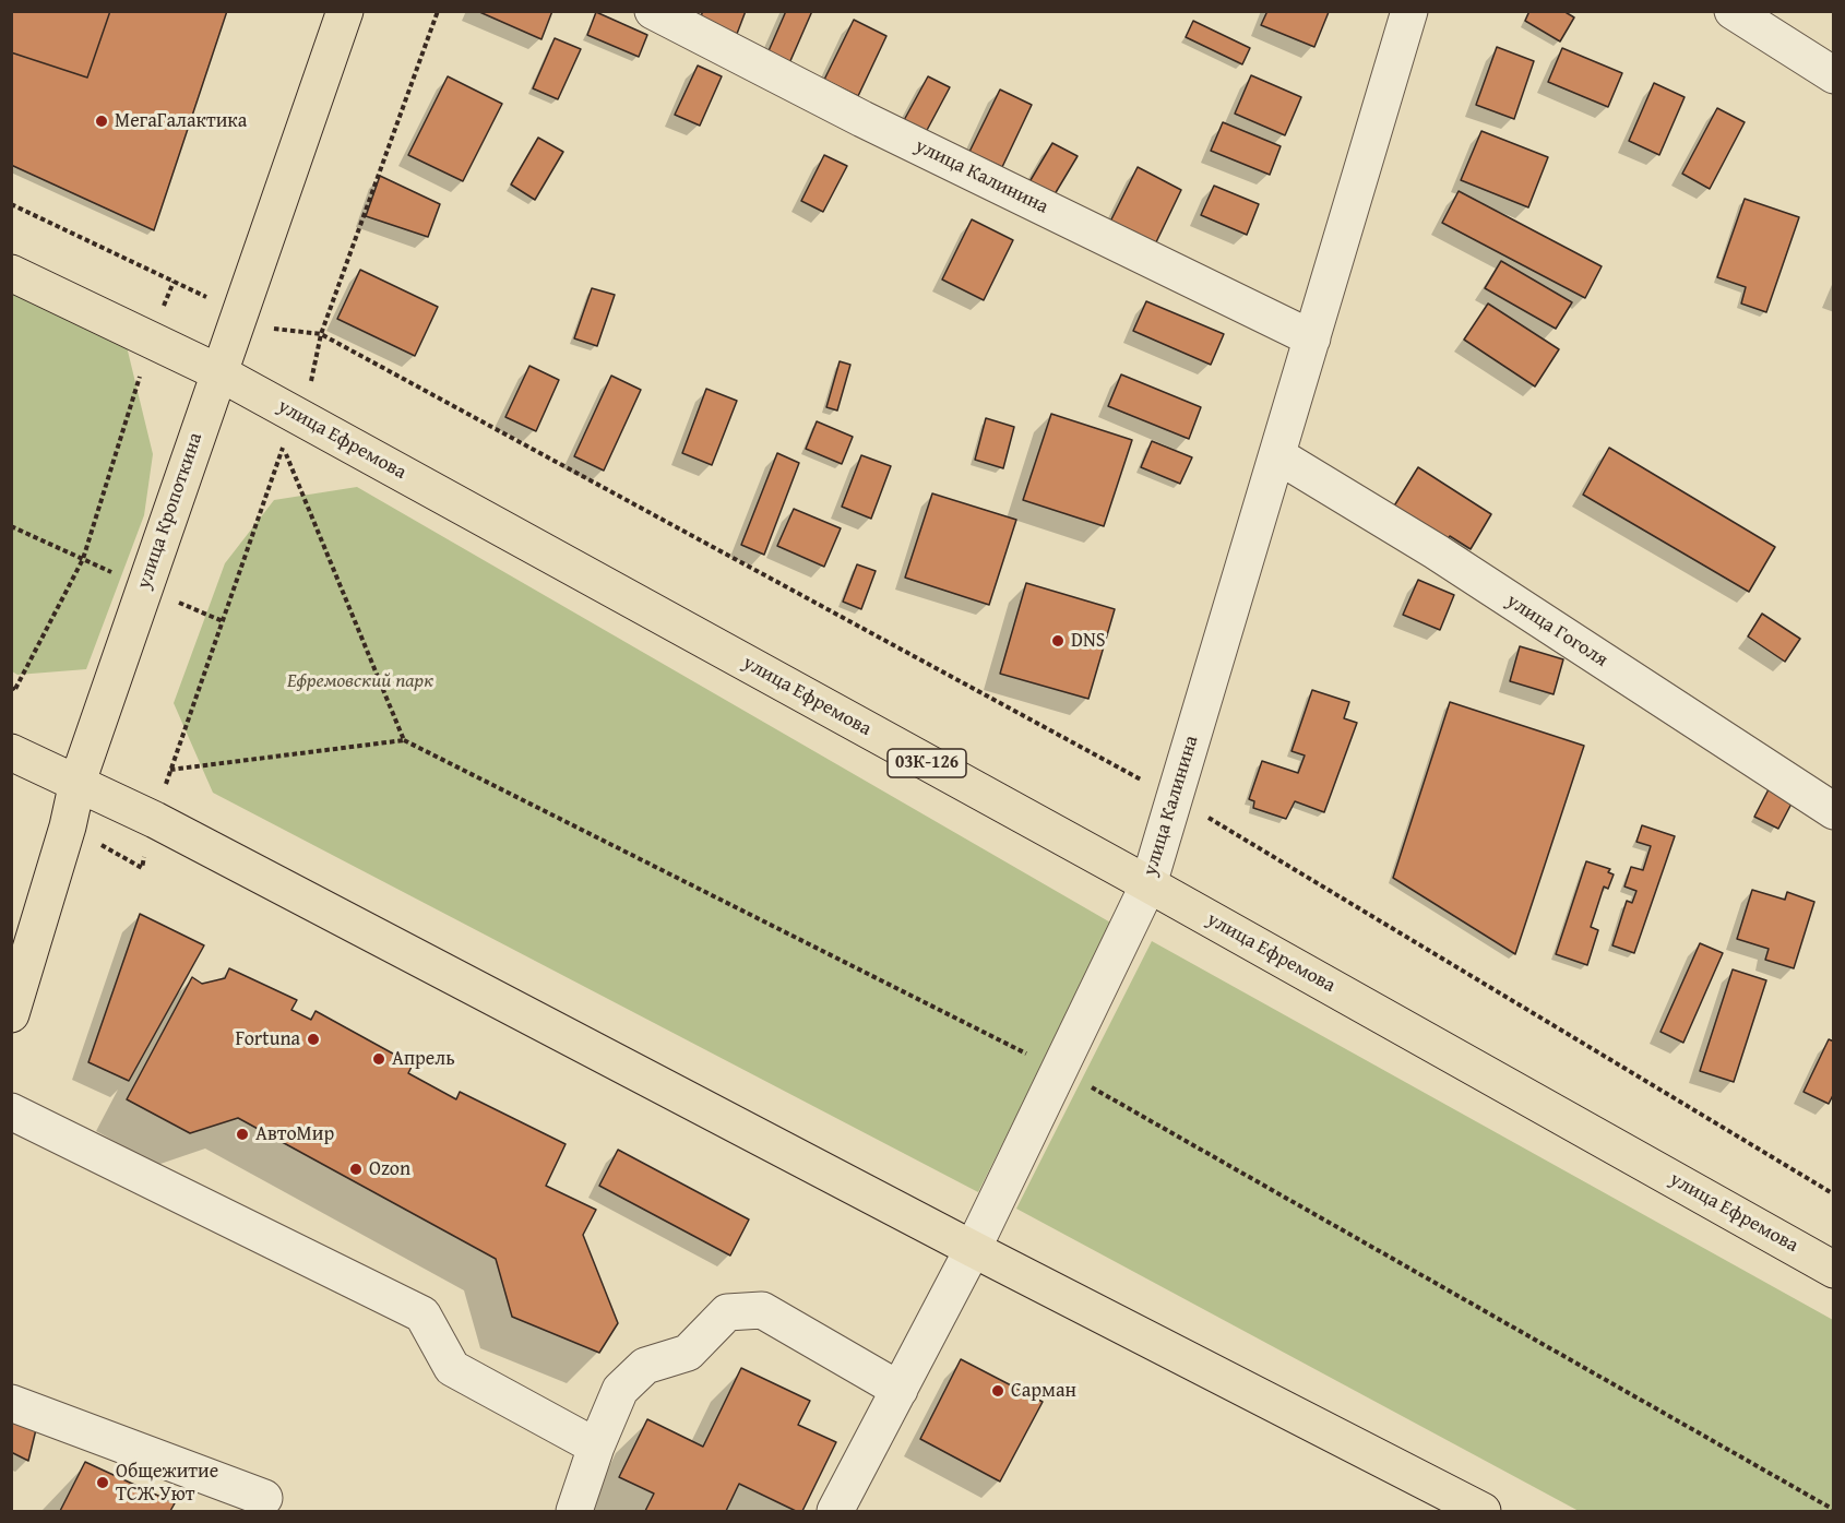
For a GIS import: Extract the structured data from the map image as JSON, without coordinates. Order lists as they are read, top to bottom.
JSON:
{
  "streets": {
    "main road": ["улица Ефремова", "улица Кропоткина", "03К-126"],
    "street": ["улица Калинина", "улица Гоголя"]
  },
  "crossings": [
    ["улица Калинина", "улица Ефремова"],
    ["улица Калинина", "улица Гоголя"],
    ["улица Ефремова", "улица Кропоткина"]
  ],
  "parks": ["Ефремовский парк"],
  "places": [
    "МегаГалактика",
    "DNS",
    "Fortuna",
    "Апрель",
    "АвтоМир",
    "Ozon",
    "Сарман",
    "Общежитие ТСЖ Уют"
  ]
}
